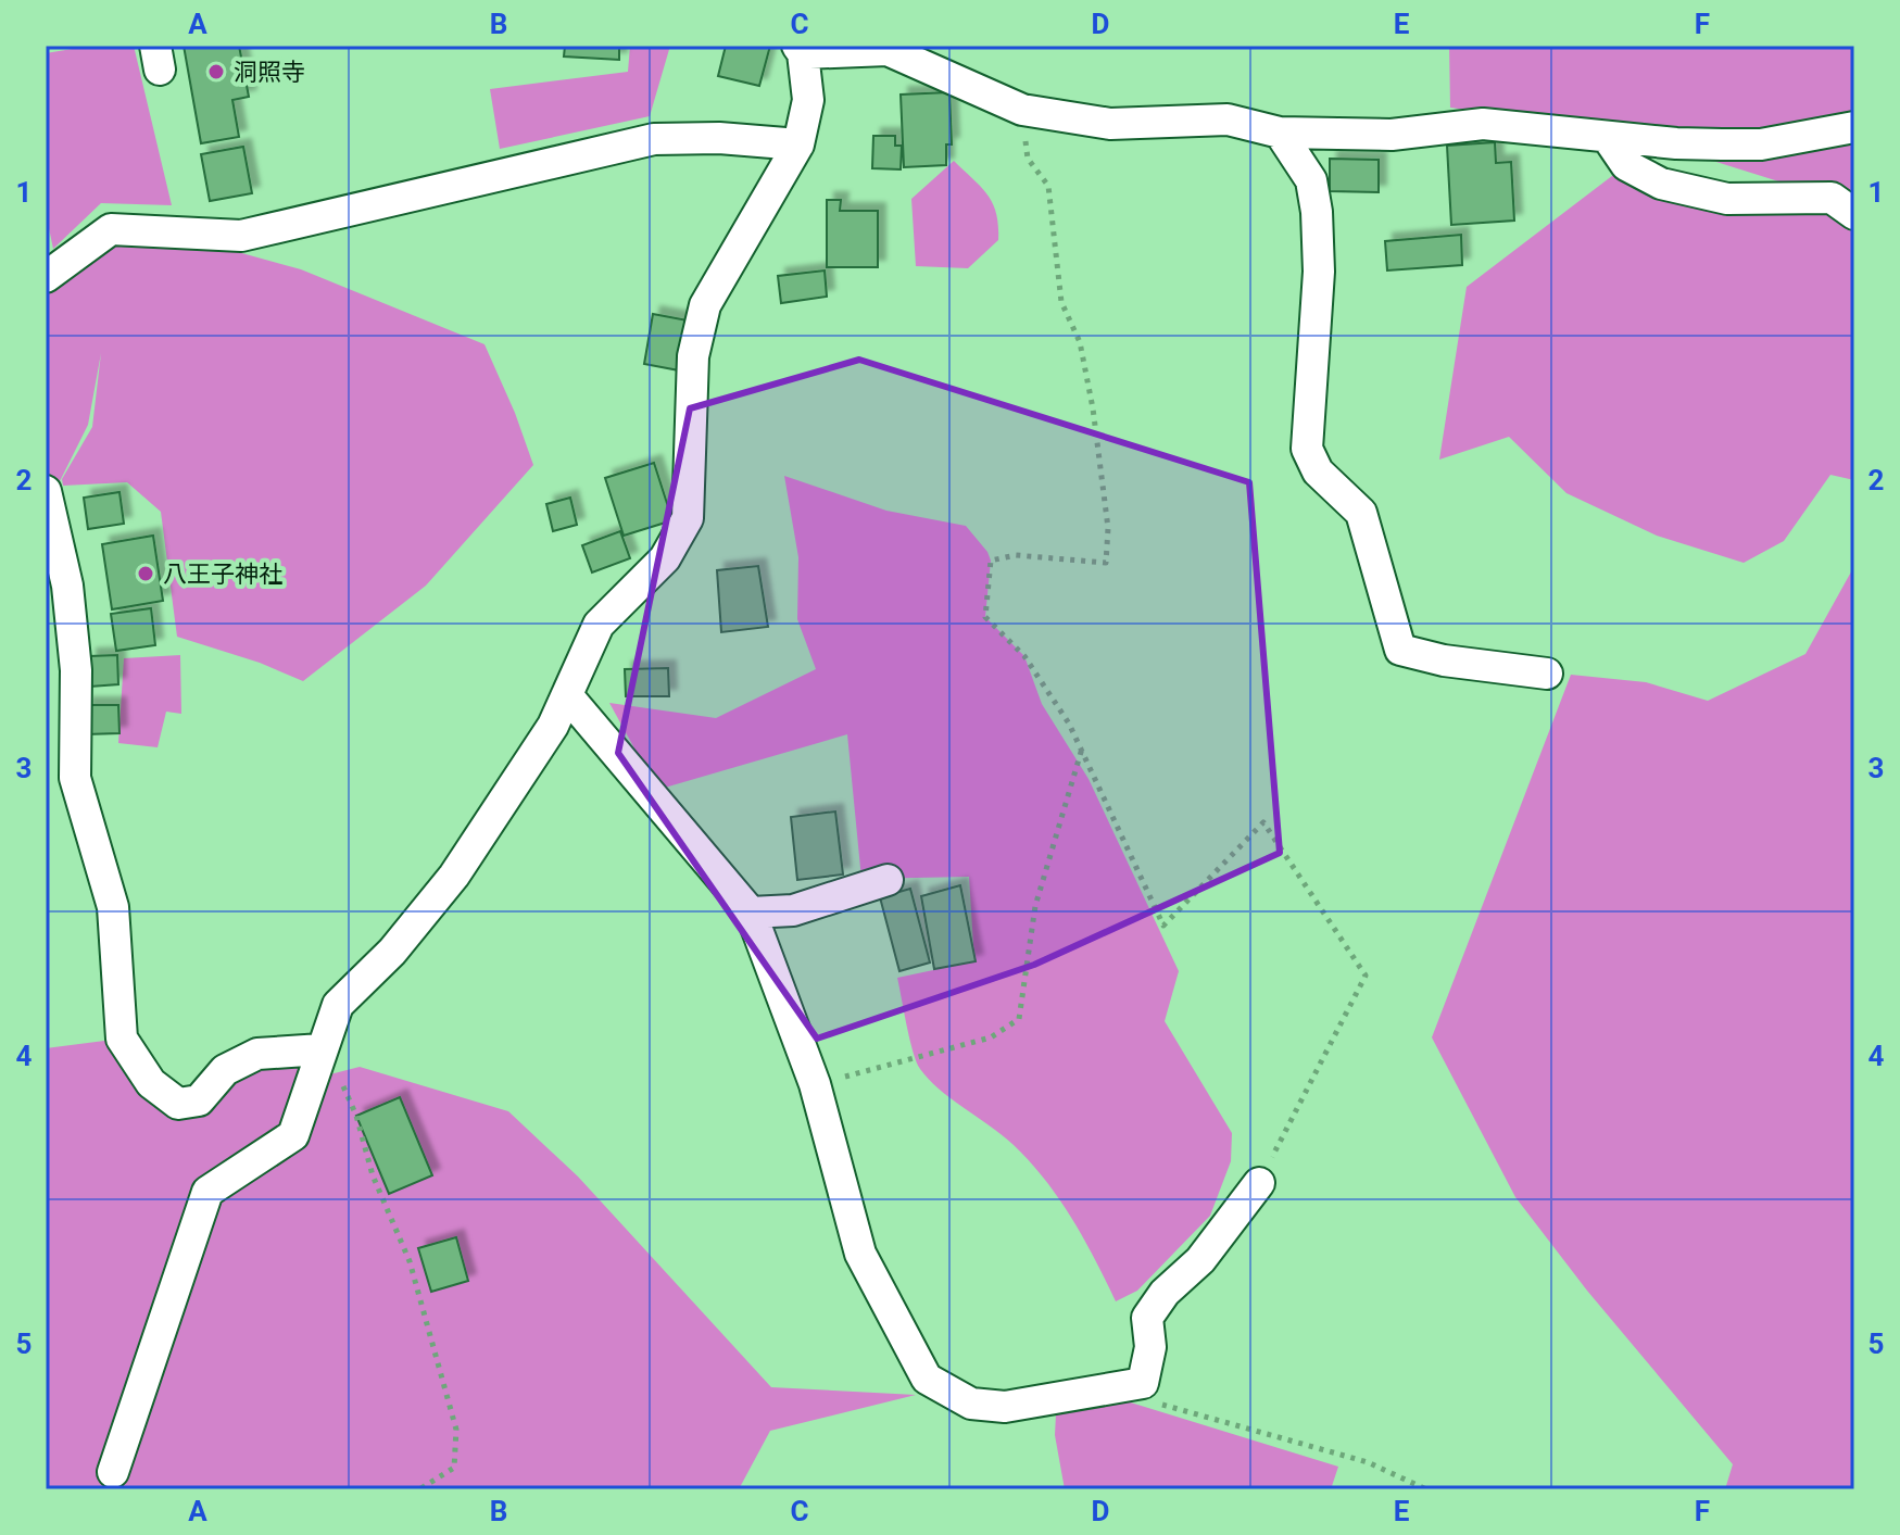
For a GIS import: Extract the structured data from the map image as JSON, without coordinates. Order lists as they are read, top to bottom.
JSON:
{
  "places": ["洞照寺", "八王子神社"],
  "grid": {
    "columns": [
      "A",
      "B",
      "C",
      "D",
      "E",
      "F"
    ],
    "rows": [
      "1",
      "2",
      "3",
      "4",
      "5"
    ]
  }
}
